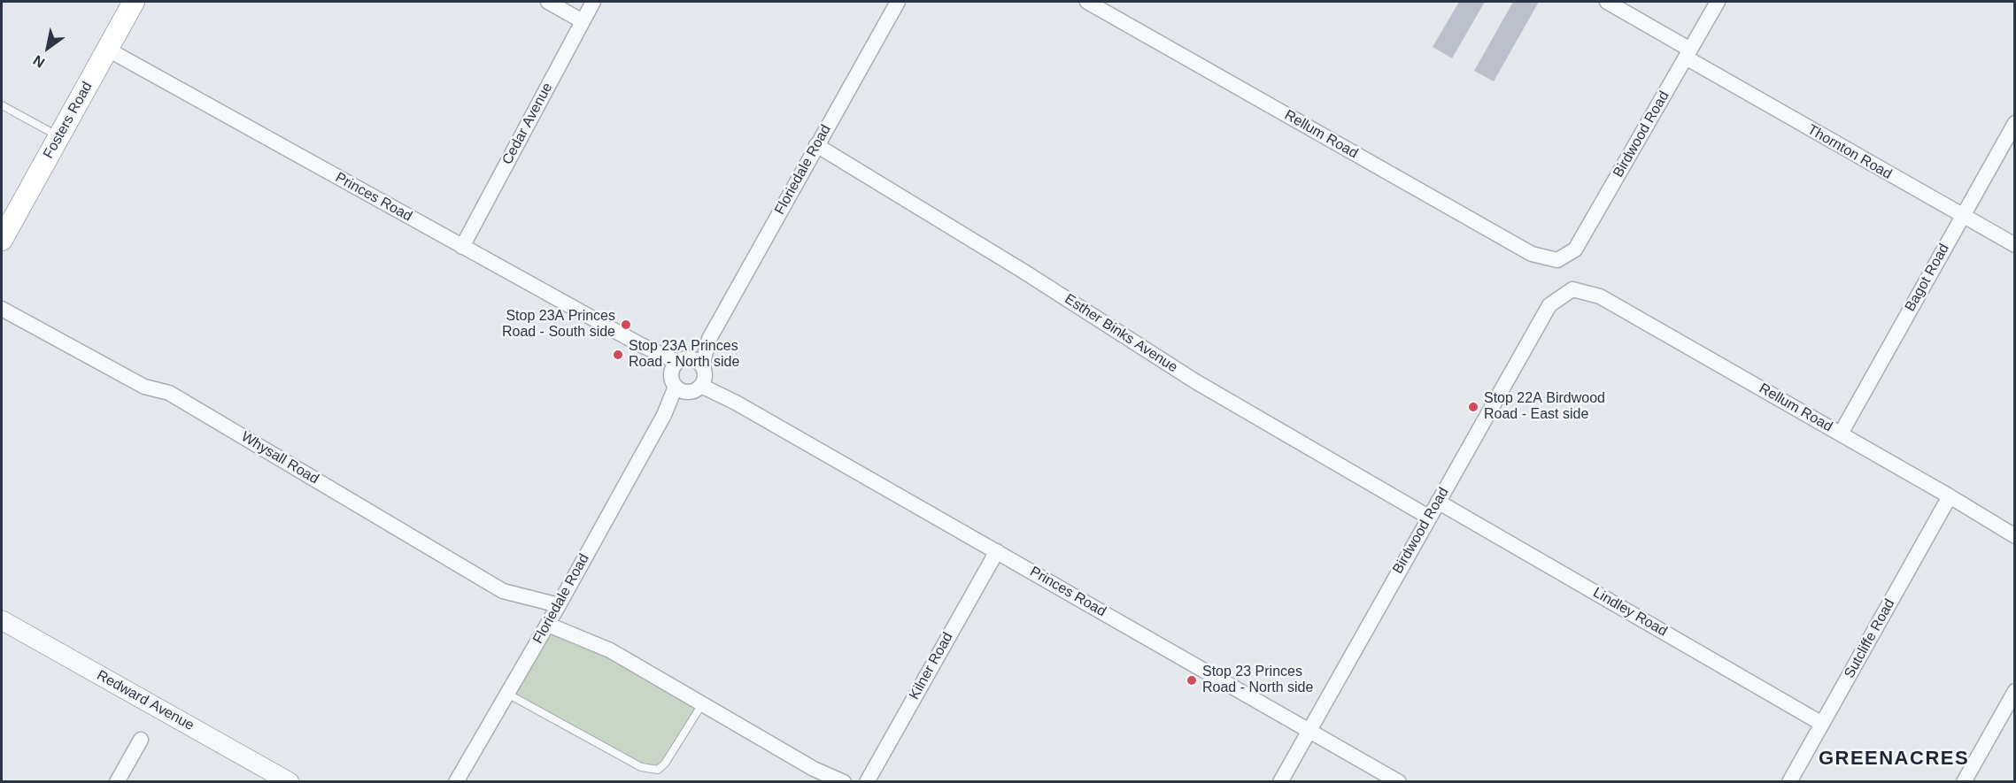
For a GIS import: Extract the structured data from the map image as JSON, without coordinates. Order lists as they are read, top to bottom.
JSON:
{
  "streets": {
    "main road": ["Fosters Road"],
    "street": [
      "Cedar Avenue",
      "Rellum Road",
      "Birdwood Road",
      "Thornton Road",
      "Floriedale Road",
      "Princes Road",
      "Bagot Road",
      "Esther Binks Avenue",
      "Whysall Road",
      "Lindley Road",
      "Sutcliffe Road",
      "Kilner Road",
      "Redward Avenue"
    ]
  },
  "crossings": [
    ["Fosters Road", "Princes Road"],
    ["Cedar Avenue", "Princes Road"],
    ["Rellum Road", "Birdwood Road"],
    ["Rellum Road", "Bagot Road"],
    ["Rellum Road", "Sutcliffe Road"],
    ["Birdwood Road", "Thornton Road"],
    ["Birdwood Road", "Princes Road"],
    ["Birdwood Road", "Esther Binks Avenue"],
    ["Birdwood Road", "Lindley Road"],
    ["Thornton Road", "Bagot Road"],
    ["Floriedale Road", "Princes Road"],
    ["Floriedale Road", "Esther Binks Avenue"],
    ["Floriedale Road", "Whysall Road"],
    ["Princes Road", "Kilner Road"],
    ["Lindley Road", "Sutcliffe Road"]
  ],
  "districts": ["GREENACRES"],
  "places": [
    "Stop 23A Princes Road - South side",
    "Stop 23A Princes Road - North side",
    "Stop 22A Birdwood Road - East side",
    "Stop 23 Princes Road - North side"
  ],
  "north": "bottom left"
}
